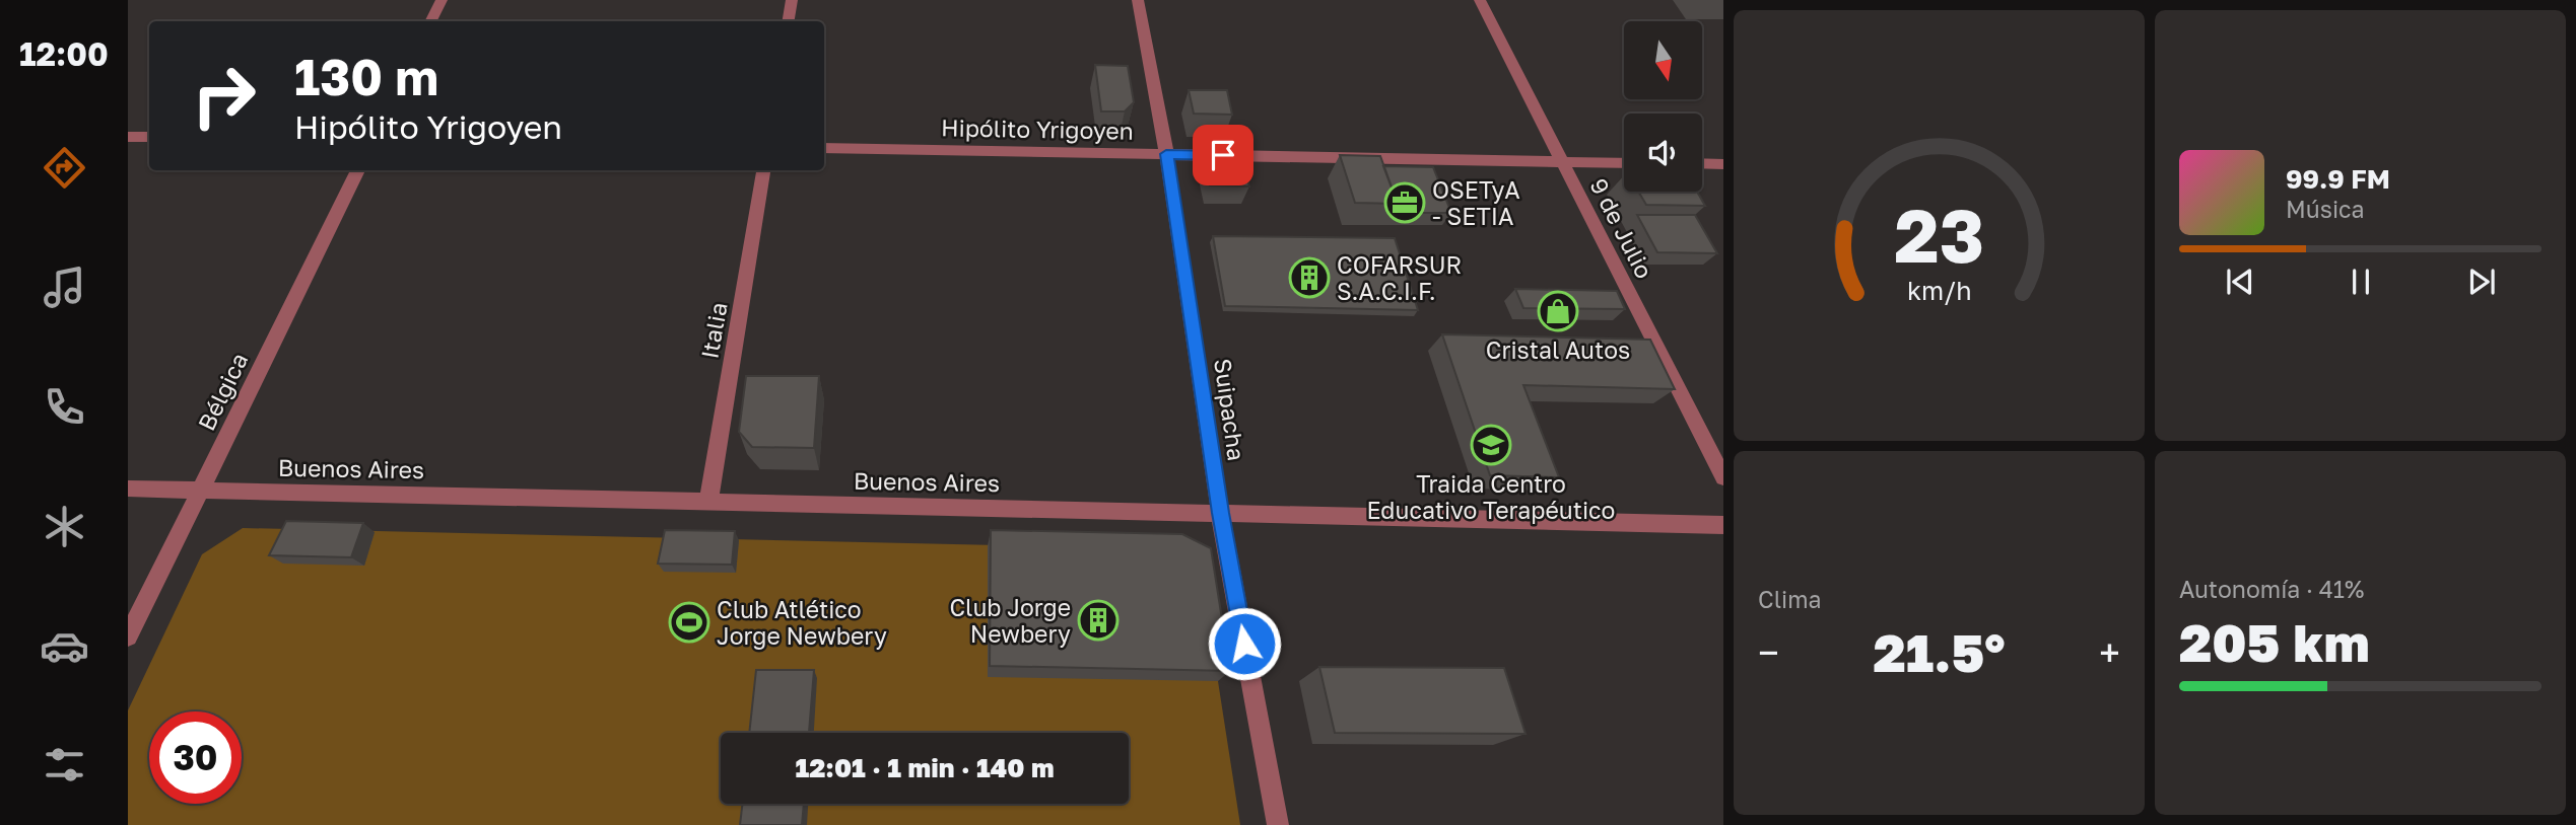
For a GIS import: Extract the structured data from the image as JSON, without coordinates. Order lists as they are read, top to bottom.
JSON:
{
  "streets": {
    "street": [
      "Hipólito Yrigoyen",
      "9 de Julio",
      "Italia",
      "Bélgica",
      "Suipacha",
      "Buenos Aires"
    ]
  },
  "crossings": [
    ["Hipólito Yrigoyen", "9 de Julio"],
    ["Hipólito Yrigoyen", "Suipacha"],
    ["Italia", "Buenos Aires"],
    ["Bélgica", "Buenos Aires"],
    ["Suipacha", "Buenos Aires"]
  ],
  "places": {
    "office": ["OSETyA - SETIA"],
    "building": ["COFARSUR S.A.C.I.F.", "Club Jorge Newbery"],
    "shop": ["Cristal Autos"],
    "school or university": ["Traida Centro Educativo Terapéutico"],
    "sports": ["Club Atlético Jorge Newbery"]
  },
  "north": "bottom",
  "page": {
    "tabs": "12:00",
    "turn": ["130 m", "Hipólito Yrigoyen"],
    "song": ["99.9 FM", "Música"],
    "tile": [
      "Clima",
      ["Autonomía · 41%", "205 km"]
    ],
    "heat": ["−", "21.5°", "+"],
    "limit": "30",
    "trip": "12:01 · 1 min · 140 m",
    "gauge": ["23", "km/h"]
  }
}
